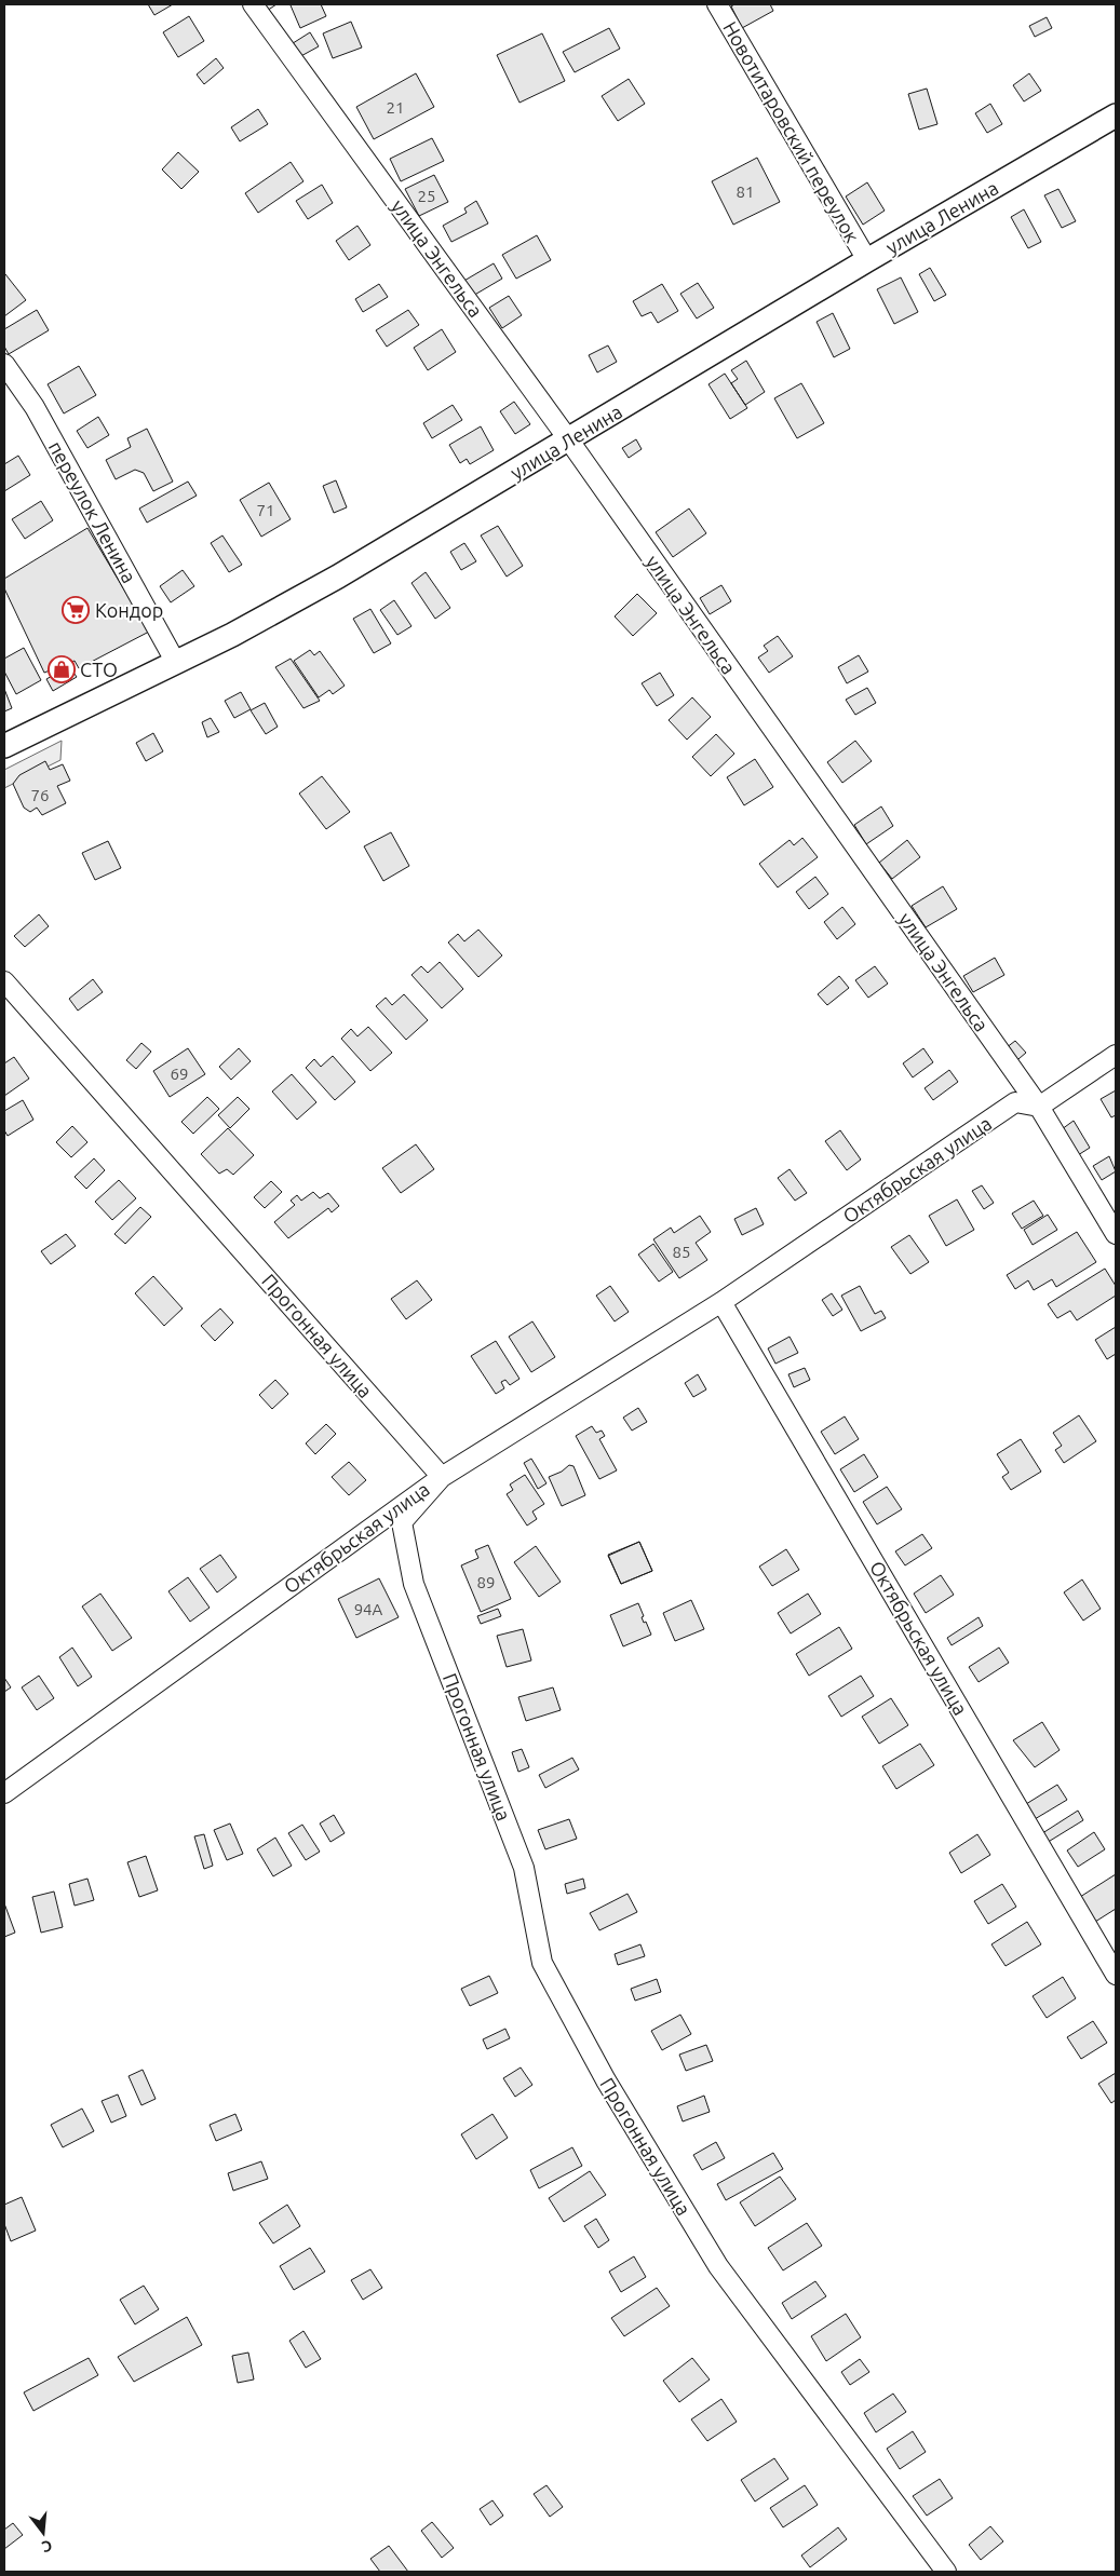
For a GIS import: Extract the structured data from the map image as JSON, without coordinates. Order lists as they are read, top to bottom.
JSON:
{
  "streets": {
    "street": [
      "Новотитаровский переулок",
      "улица Ленина",
      "улица Энгельса",
      "переулок Ленина",
      "Октябрьская улица",
      "Прогонная улица"
    ]
  },
  "crossings": [
    ["Новотитаровский переулок", "улица Ленина"],
    ["улица Ленина", "улица Энгельса"],
    ["улица Ленина", "переулок Ленина"],
    ["улица Энгельса", "Октябрьская улица"],
    ["Октябрьская улица", "Прогонная улица"]
  ],
  "places": {
    "supermarket": ["Кондор"],
    "shop": ["СТО"]
  },
  "house_numbers": [
    "21",
    "81",
    "25",
    "71",
    "76",
    "69",
    "85",
    "89",
    "94А"
  ],
  "north": "bottom"
}
